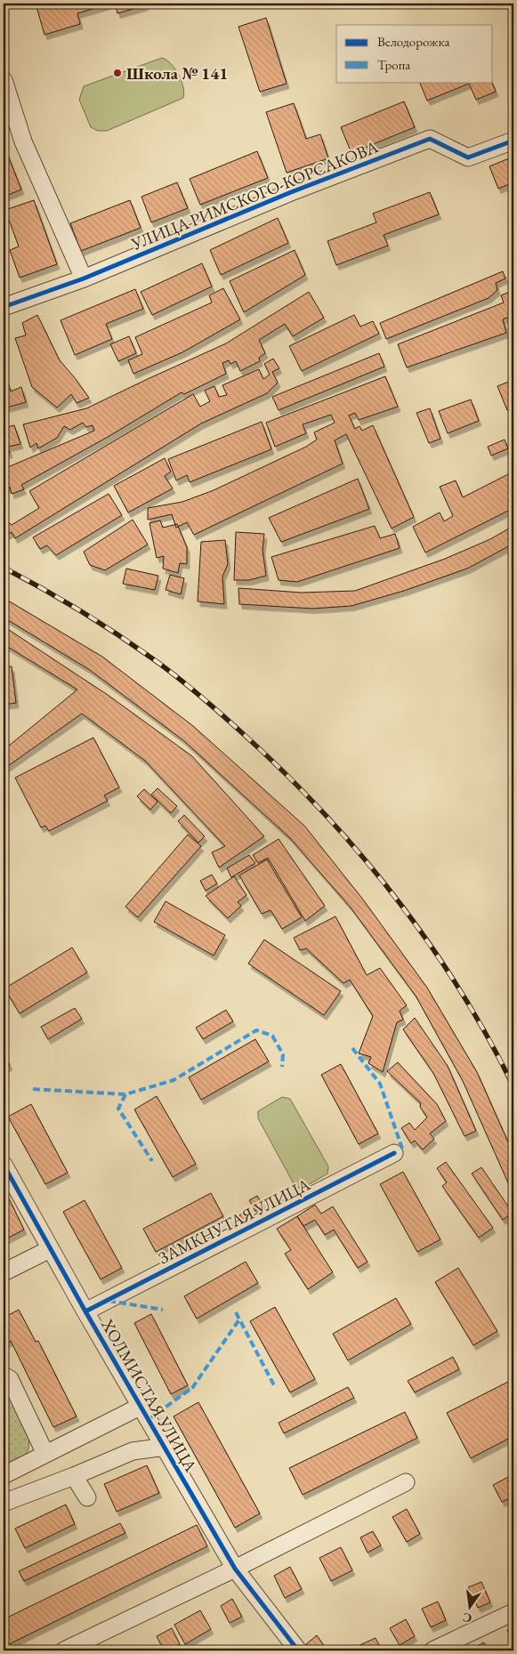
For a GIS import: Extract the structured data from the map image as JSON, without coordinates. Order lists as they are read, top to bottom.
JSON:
{
  "streets": {
    "street": ["УЛИЦА РИМСКОГО-КОРСАКОВА", "ЗАМКНУТАЯ УЛИЦА", "ХОЛМИСТАЯ УЛИЦА"]
  },
  "crossings": [
    ["ЗАМКНУТАЯ УЛИЦА", "ХОЛМИСТАЯ УЛИЦА"]
  ],
  "places": ["Школа № 141"],
  "legend": ["Велодорожка", "Тропа"],
  "north": "bottom"
}
